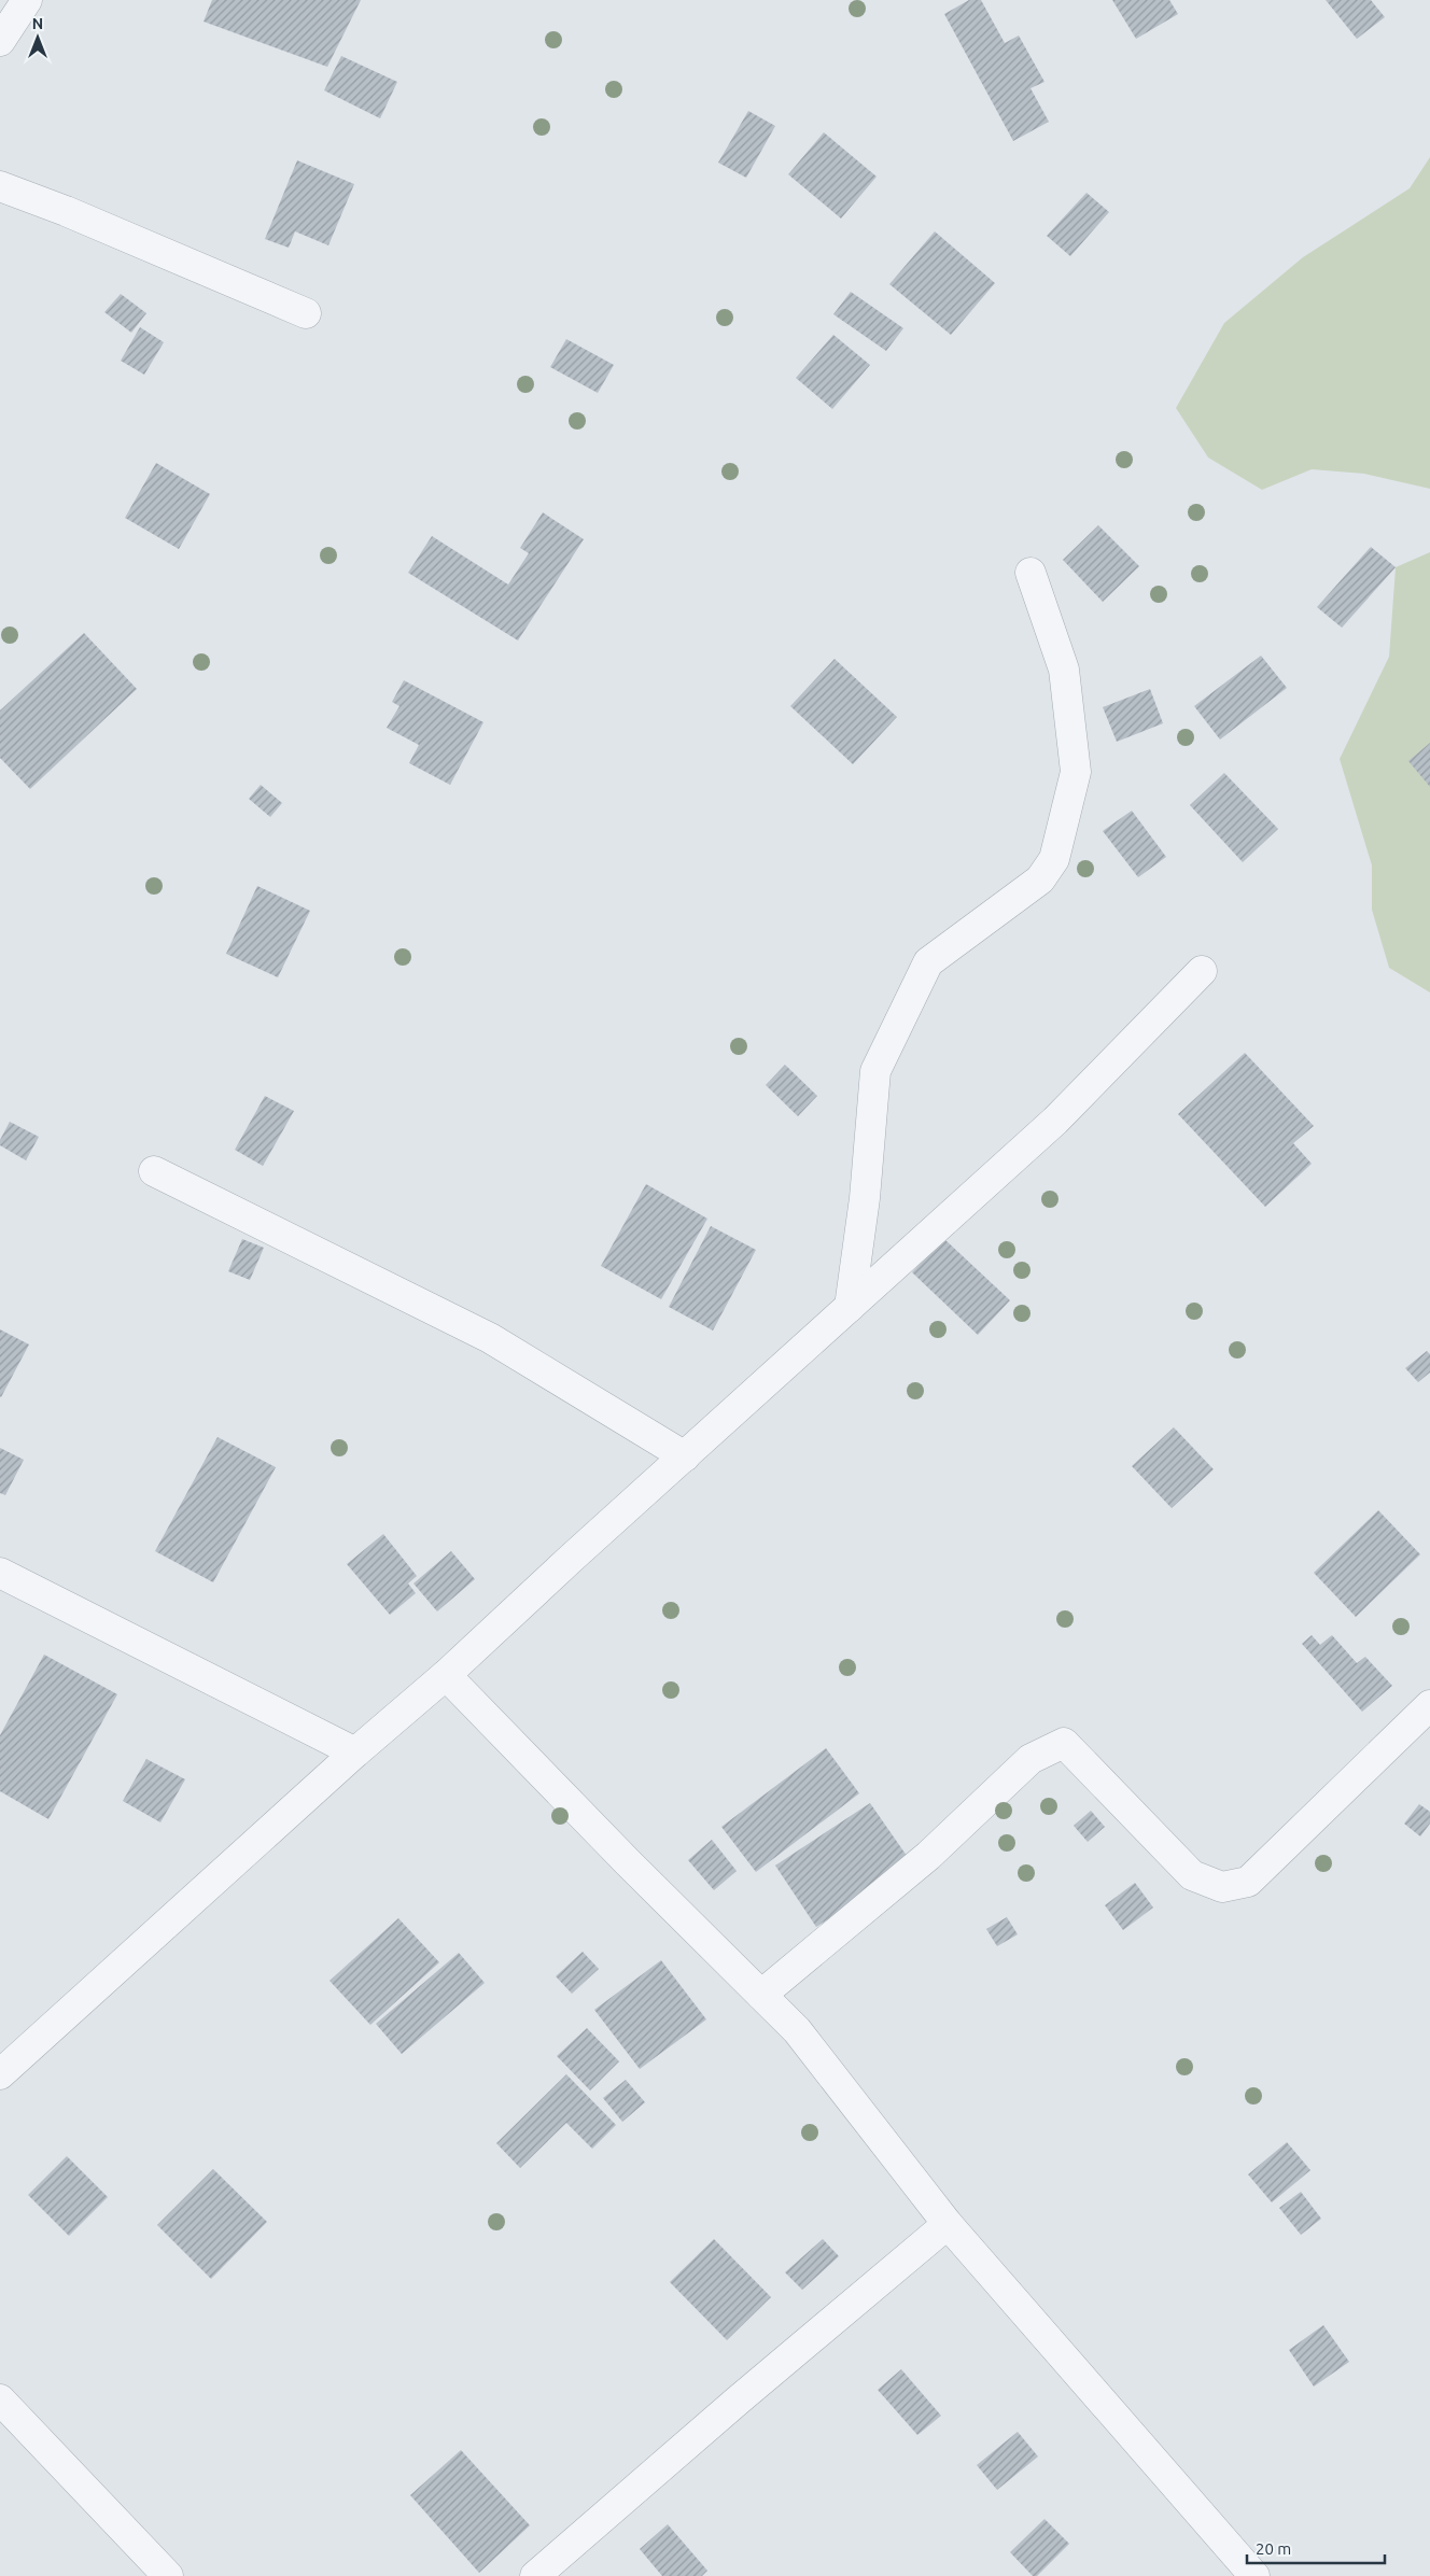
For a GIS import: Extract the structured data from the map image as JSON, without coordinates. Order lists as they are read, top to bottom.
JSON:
{
  "scale_bar": "20 m",
  "north": "top"
}
